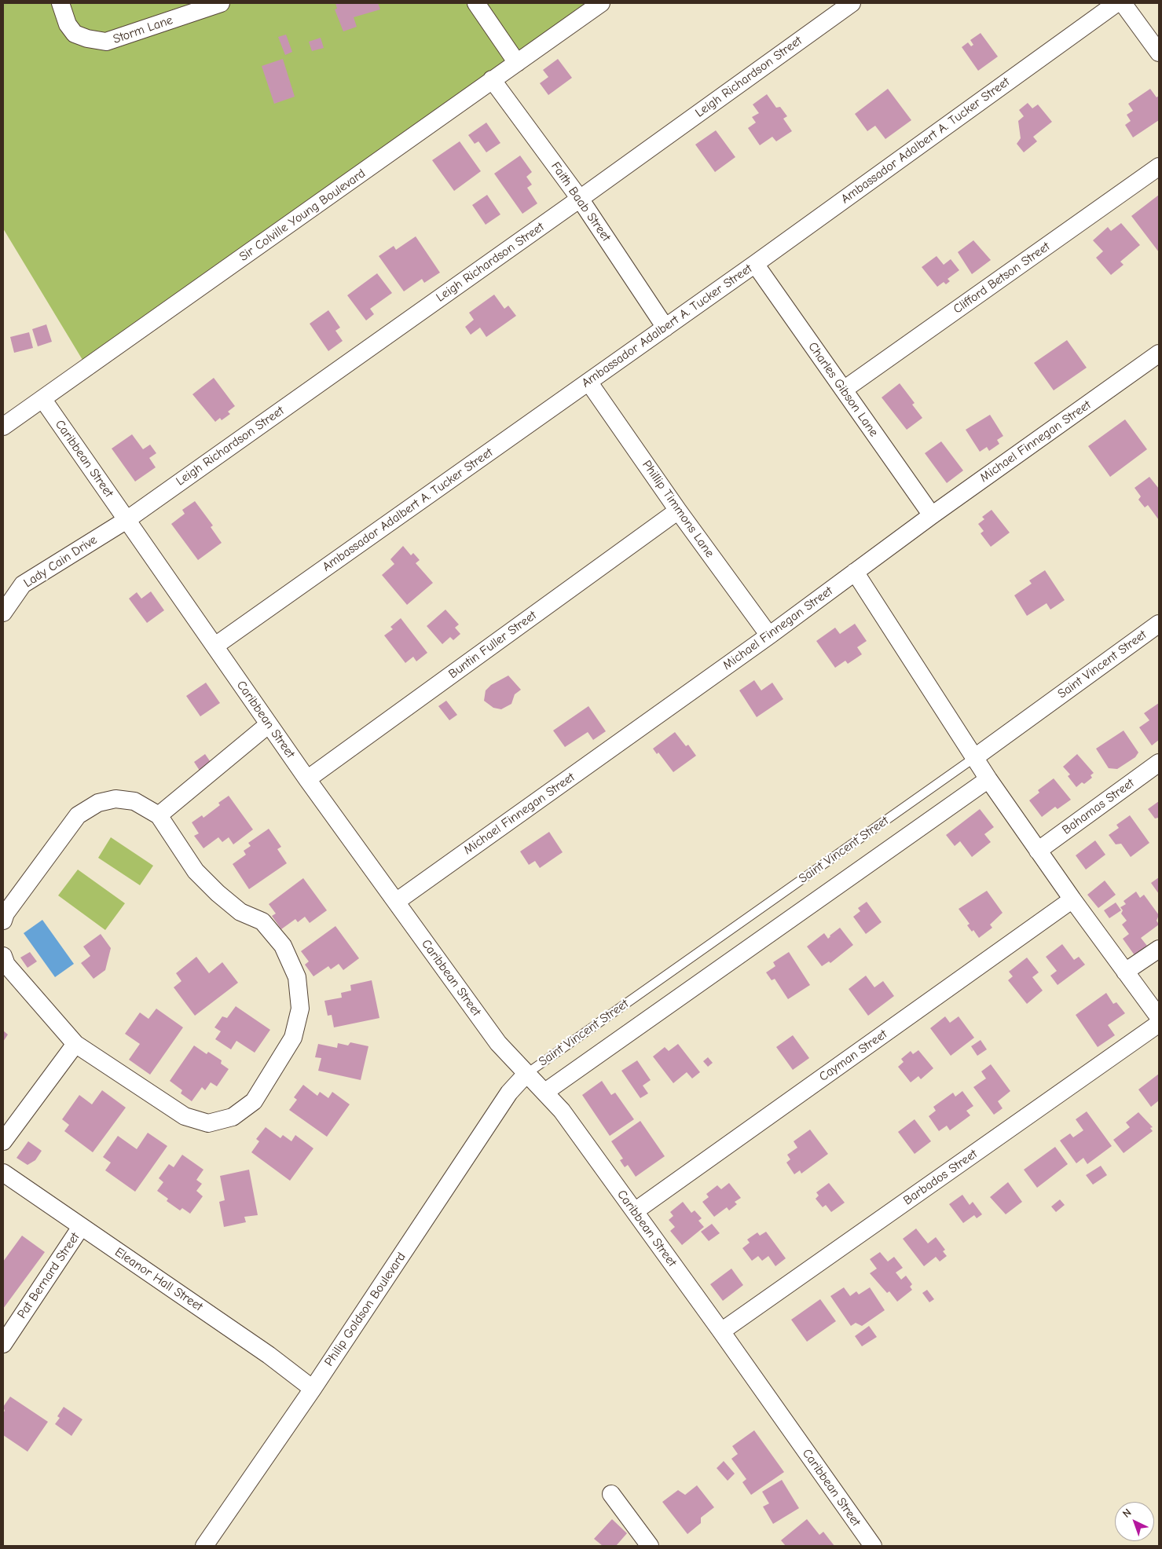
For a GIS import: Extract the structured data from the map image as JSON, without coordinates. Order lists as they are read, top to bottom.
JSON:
{
  "streets": {
    "street": [
      "Storm Lane",
      "Leigh Richardson Street",
      "Ambassador Adalbert A. Tucker Street",
      "Faith Baab Street",
      "Sir Colville Young Boulevard",
      "Clifford Betson Street",
      "Charles Gibson Lane",
      "Michael Finnegan Street",
      "Caribbean Street",
      "Phillip Timmons Lane",
      "Lady Cain Drive",
      "Buntin Fuller Street",
      "Saint Vincent Street",
      "Bahamas Street",
      "Cayman Street",
      "Barbados Street",
      "Pat Bernard Street",
      "Eleanor Hall Street",
      "Philip Goldson Boulevard"
    ]
  },
  "crossings": [
    ["Leigh Richardson Street", "Faith Baab Street"],
    ["Leigh Richardson Street", "Caribbean Street"],
    ["Leigh Richardson Street", "Lady Cain Drive"],
    ["Ambassador Adalbert A. Tucker Street", "Faith Baab Street"],
    ["Ambassador Adalbert A. Tucker Street", "Charles Gibson Lane"],
    ["Ambassador Adalbert A. Tucker Street", "Caribbean Street"],
    ["Ambassador Adalbert A. Tucker Street", "Phillip Timmons Lane"],
    ["Faith Baab Street", "Sir Colville Young Boulevard"],
    ["Sir Colville Young Boulevard", "Caribbean Street"],
    ["Clifford Betson Street", "Charles Gibson Lane"],
    ["Charles Gibson Lane", "Michael Finnegan Street"],
    ["Michael Finnegan Street", "Caribbean Street"],
    ["Michael Finnegan Street", "Phillip Timmons Lane"],
    ["Caribbean Street", "Lady Cain Drive"],
    ["Caribbean Street", "Buntin Fuller Street"],
    ["Caribbean Street", "Saint Vincent Street"],
    ["Caribbean Street", "Cayman Street"],
    ["Caribbean Street", "Barbados Street"],
    ["Caribbean Street", "Philip Goldson Boulevard"],
    ["Phillip Timmons Lane", "Buntin Fuller Street"],
    ["Saint Vincent Street", "Philip Goldson Boulevard"],
    ["Pat Bernard Street", "Eleanor Hall Street"],
    ["Eleanor Hall Street", "Philip Goldson Boulevard"]
  ],
  "north": "top left"
}
